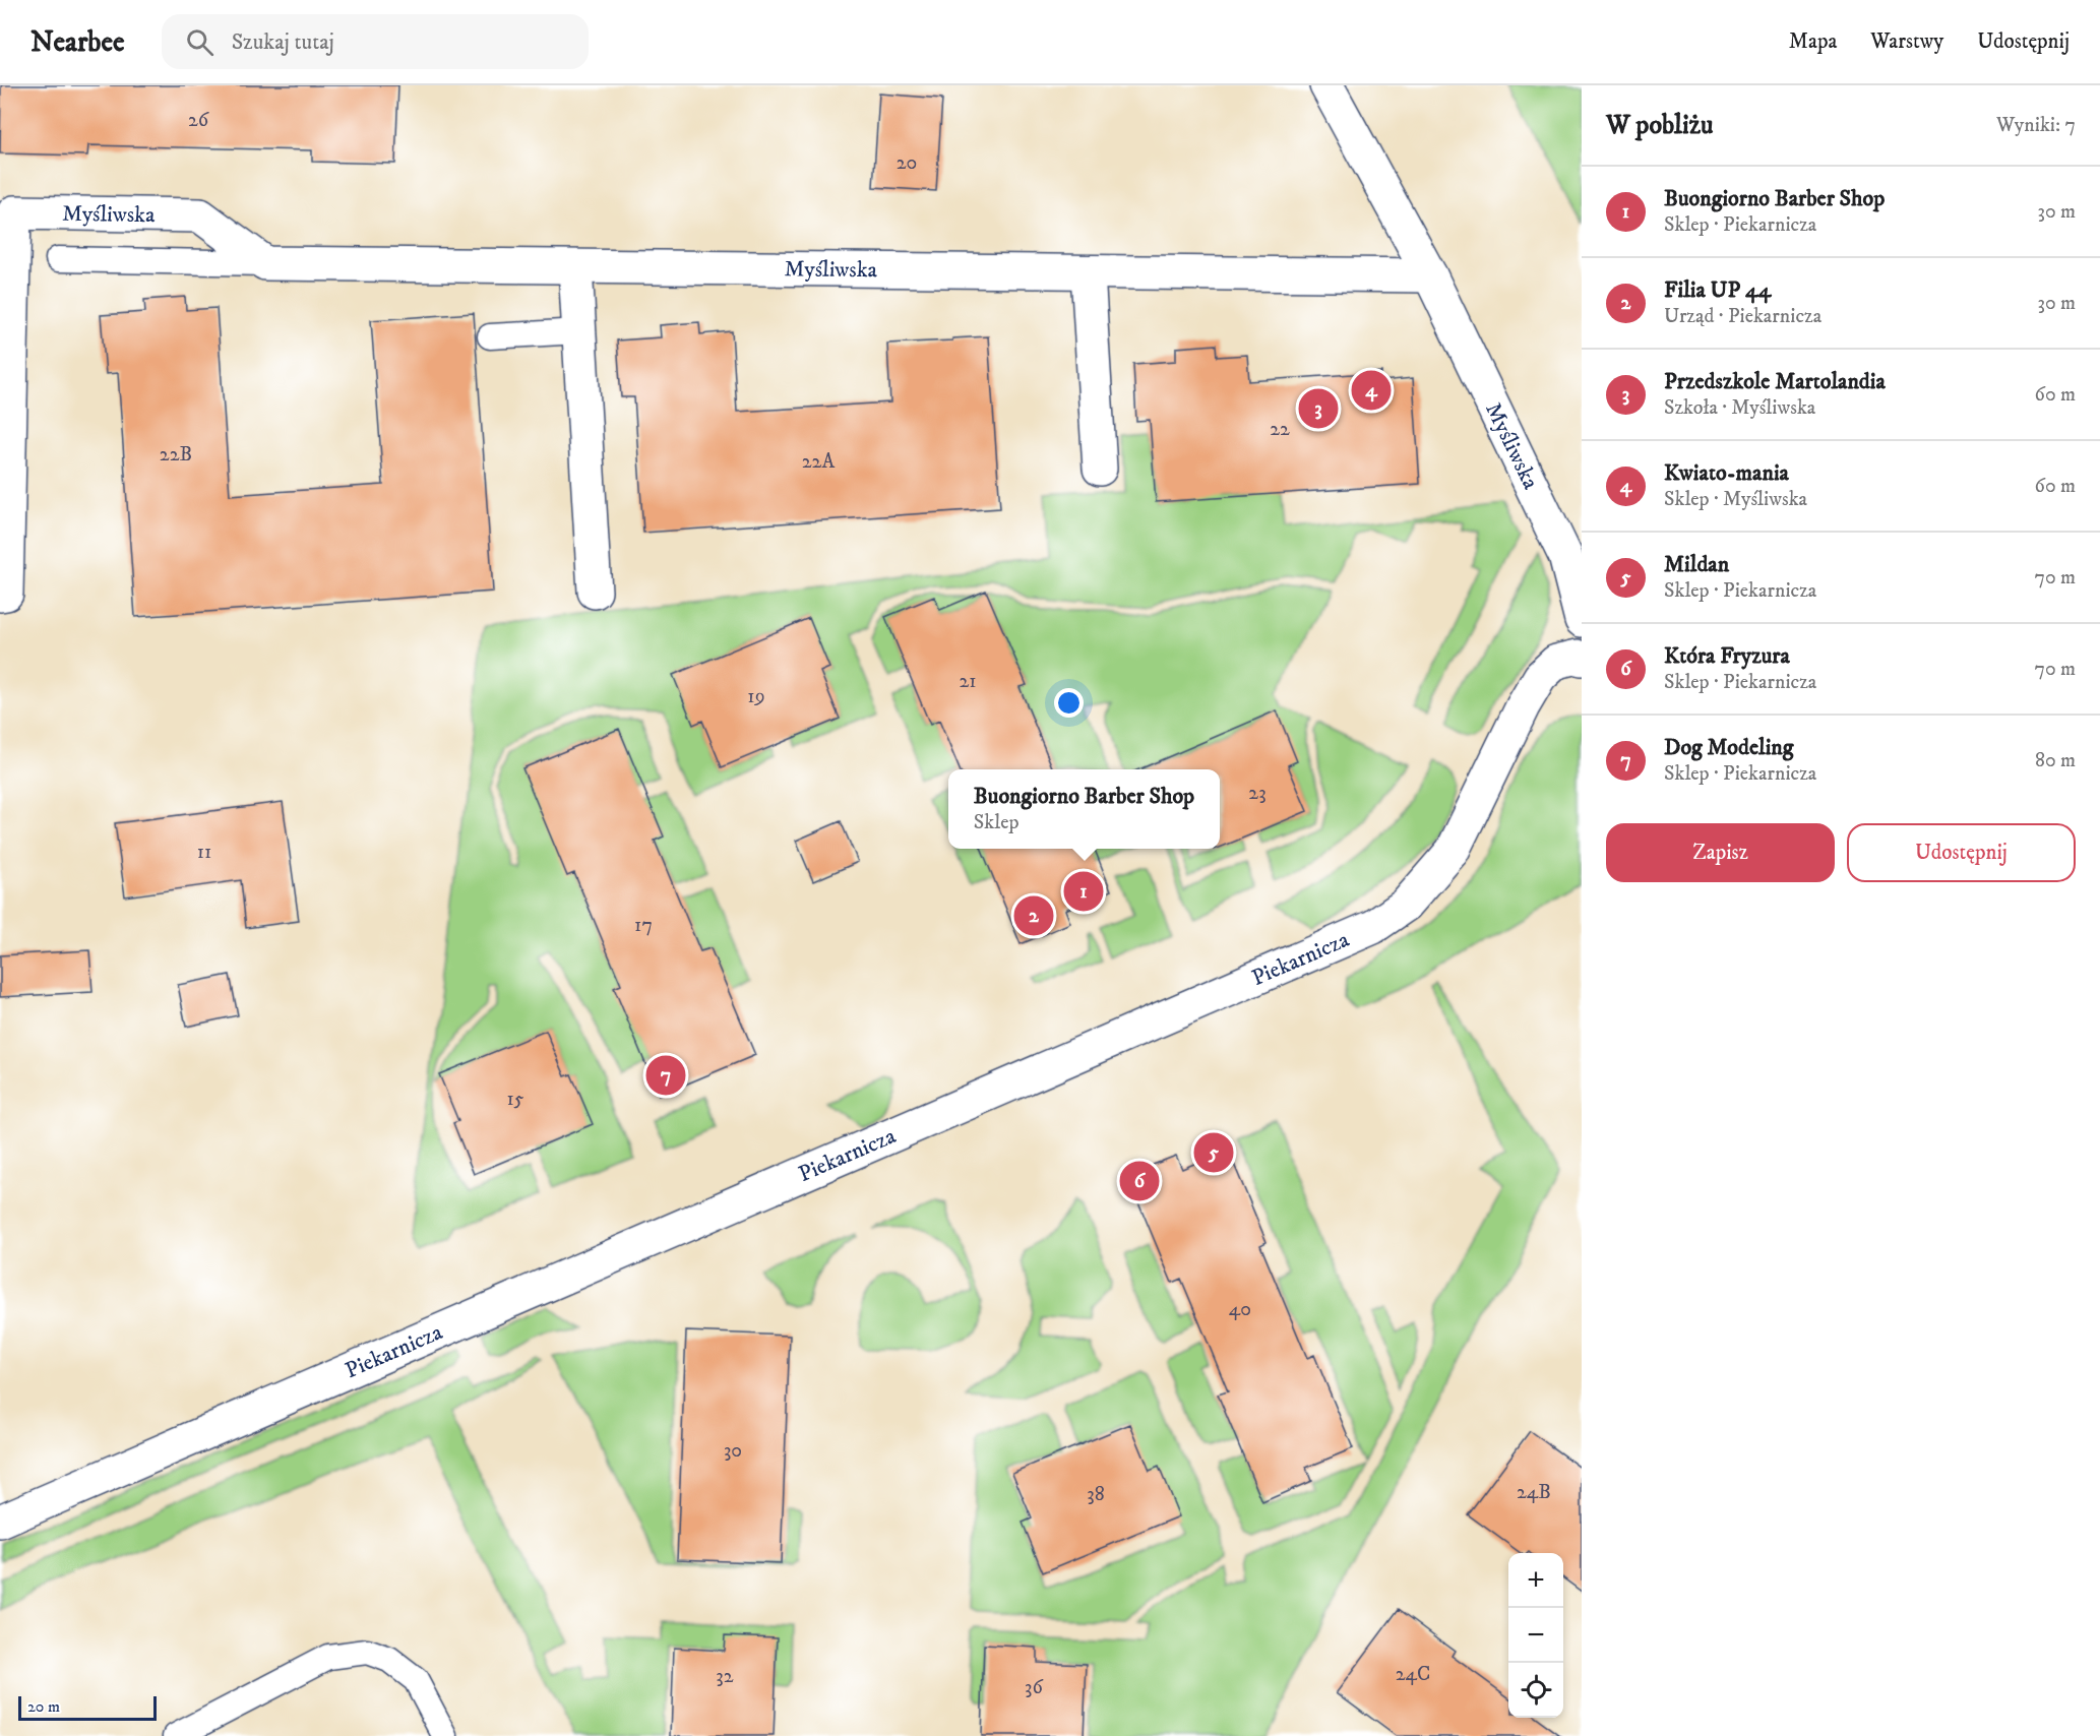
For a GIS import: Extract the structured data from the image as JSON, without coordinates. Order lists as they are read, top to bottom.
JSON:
{
  "streets": {
    "street": ["Myśliwska", "Piekarnicza"]
  },
  "house_numbers": [
    "26",
    "20",
    "22",
    "22B",
    "22A",
    "21",
    "19",
    "23",
    "11",
    "17",
    "15",
    "40",
    "30",
    "24B",
    "38",
    "24C",
    "32",
    "36"
  ],
  "scale_bar": "20 m",
  "page": {
    "header": "Nearbee",
    "search": "Szukaj tutaj",
    "nav": ["Mapa", "Warstwy", "Udostępnij"],
    "heading": ["W pobliżu", "Wyniki: 7"],
    "list": [
      {
        "mark": "1",
        "name": "Buongiorno Barber Shop",
        "note": "Sklep · Piekarnicza",
        "value": "30 m"
      },
      {
        "mark": "2",
        "name": "Filia UP 44",
        "note": "Urząd · Piekarnicza",
        "value": "30 m"
      },
      {
        "mark": "3",
        "name": "Przedszkole Martolandia",
        "note": "Szkoła · Myśliwska",
        "value": "60 m"
      },
      {
        "mark": "4",
        "name": "Kwiato-mania",
        "note": "Sklep · Myśliwska",
        "value": "60 m"
      },
      {
        "mark": "5",
        "name": "Mildan",
        "note": "Sklep · Piekarnicza",
        "value": "70 m"
      },
      {
        "mark": "6",
        "name": "Która Fryzura",
        "note": "Sklep · Piekarnicza",
        "value": "70 m"
      },
      {
        "mark": "7",
        "name": "Dog Modeling",
        "note": "Sklep · Piekarnicza",
        "value": "80 m"
      }
    ],
    "pins": [
      "4",
      "3",
      "1",
      "2",
      "7",
      "5",
      "6"
    ],
    "popup": ["Buongiorno Barber Shop", "Sklep"],
    "buttons": ["Zapisz", "Udostępnij"],
    "map_buttons": ["+", "−"],
    "scale": "20 m"
  }
}
